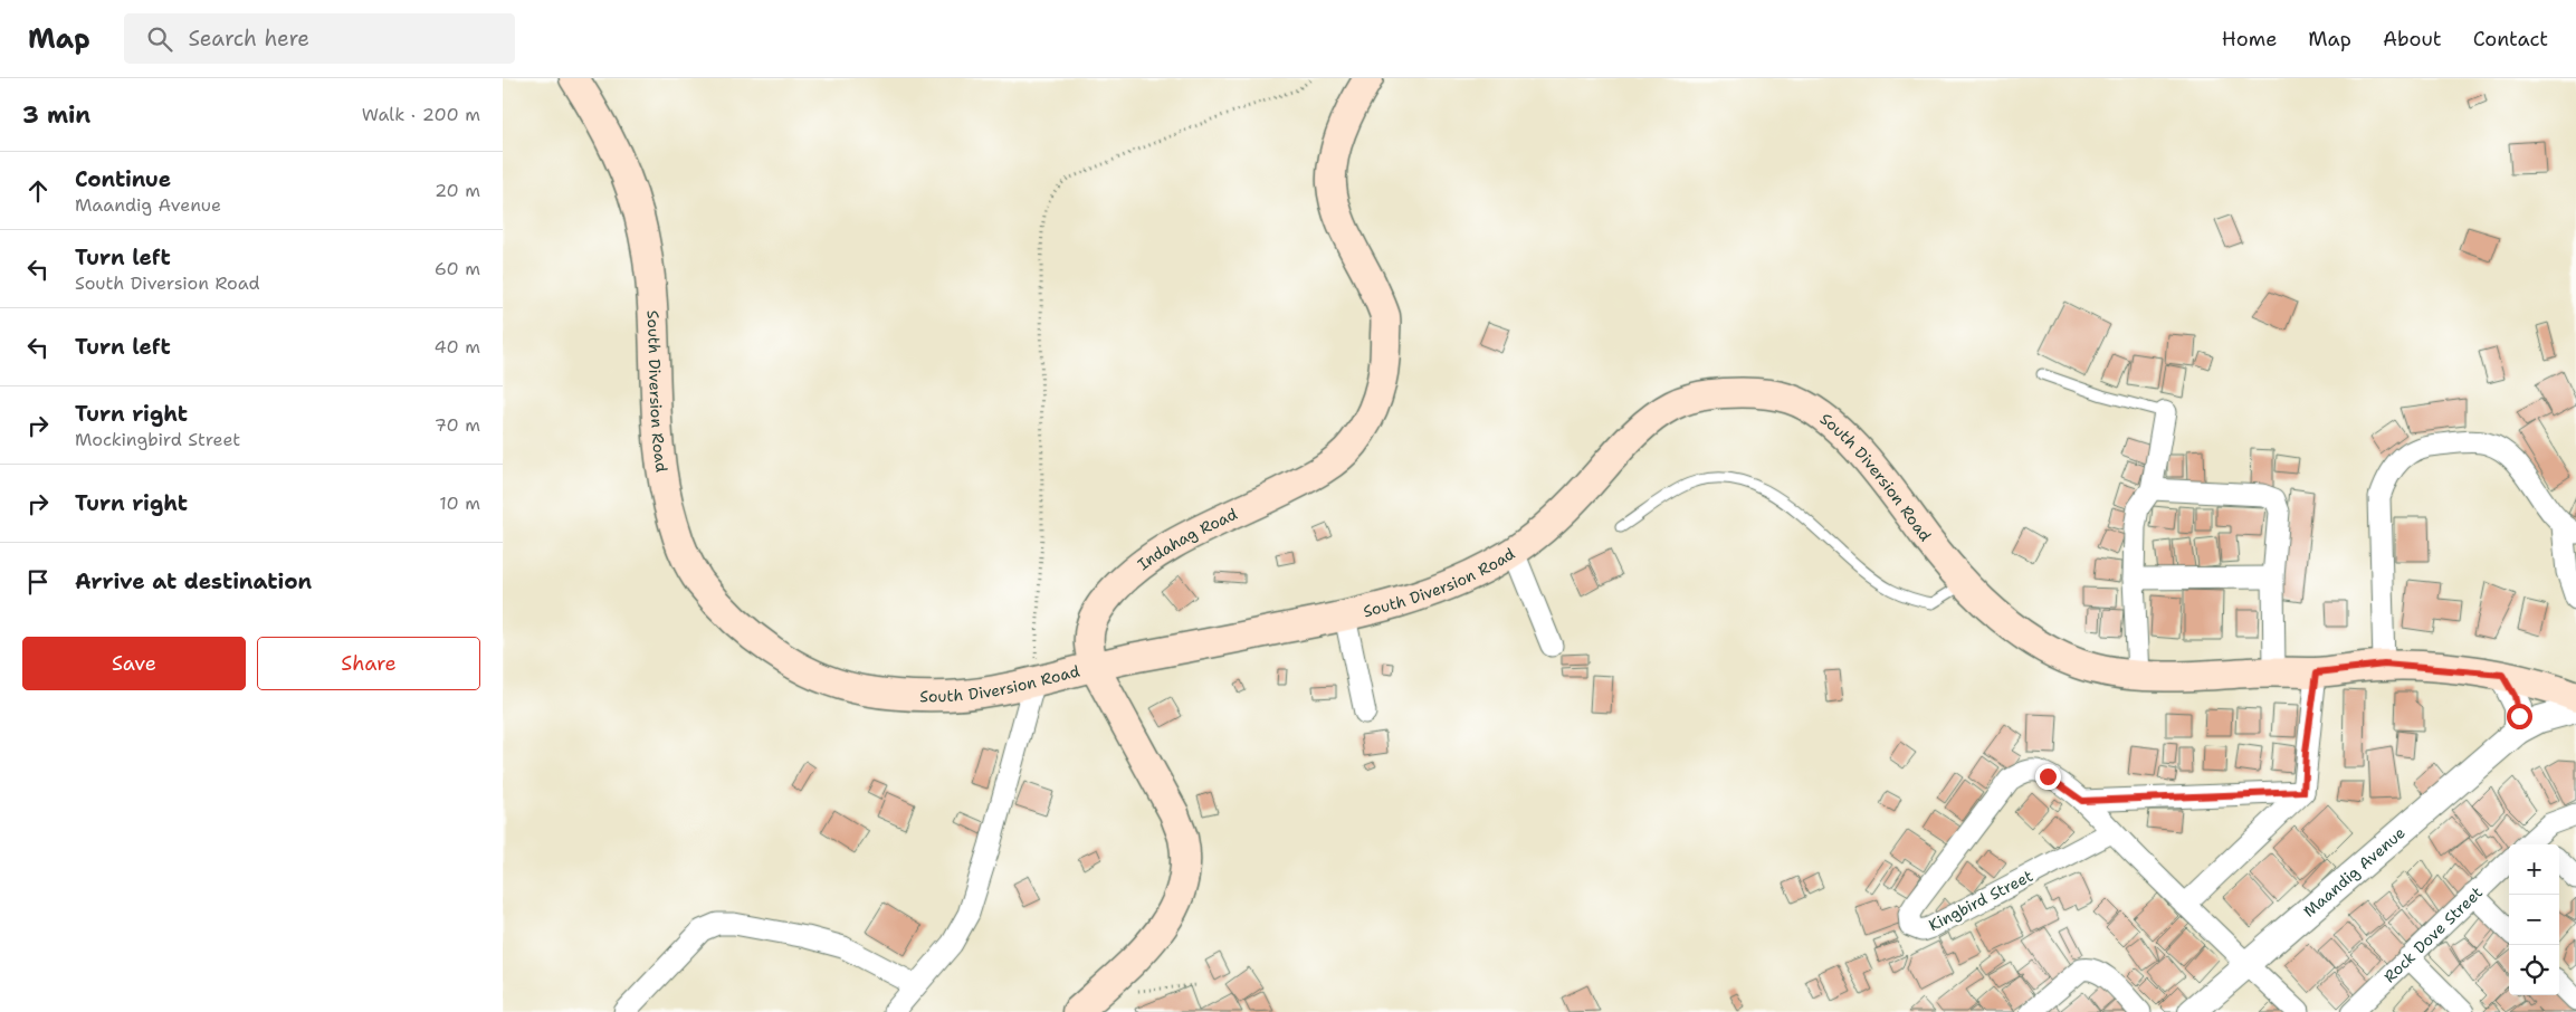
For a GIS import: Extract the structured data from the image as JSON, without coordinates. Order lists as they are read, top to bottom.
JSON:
{
  "streets": {
    "main road": ["South Diversion Road", "Indahag Road"],
    "street": ["Maandig Avenue", "Kingbird Street", "Rock Dove Street"]
  },
  "crossings": [
    ["South Diversion Road", "Indahag Road"]
  ],
  "page": {
    "header": "Map",
    "search": "Search here",
    "nav": [
      "Home",
      "Map",
      "About",
      "Contact"
    ],
    "heading": ["3 min", "Walk · 200 m"],
    "list": [
      ["Continue", "Maandig Avenue", "20 m"],
      ["Turn left", "South Diversion Road", "60 m"],
      ["Turn left", "40 m"],
      ["Turn right", "Mockingbird Street", "70 m"],
      ["Turn right", "10 m"],
      "Arrive at destination"
    ],
    "buttons": ["Save", "Share"],
    "map_buttons": ["+", "−"]
  }
}
